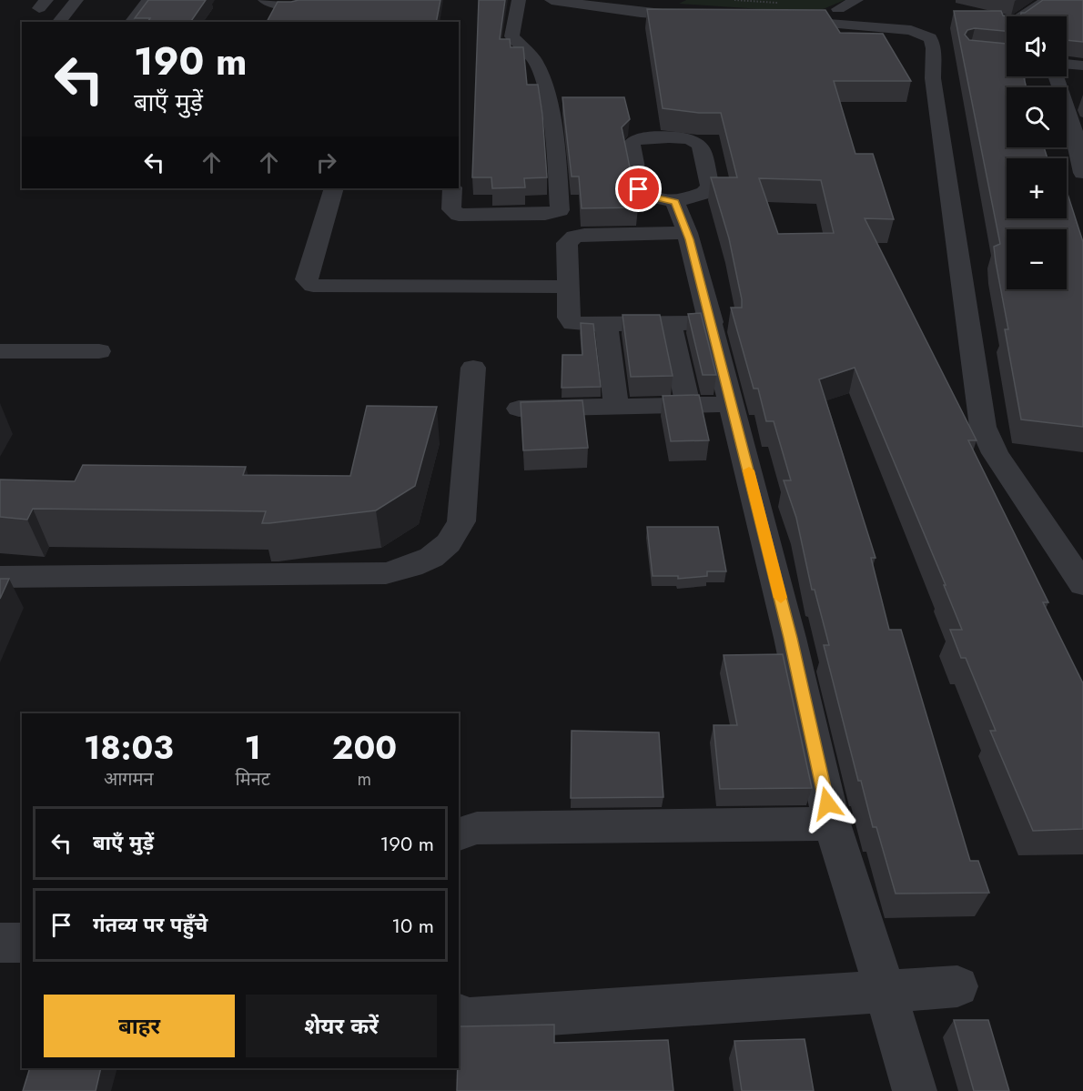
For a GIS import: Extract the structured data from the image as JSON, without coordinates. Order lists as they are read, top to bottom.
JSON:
{
  "page": {
    "map_buttons": ["+", "−"],
    "turn": ["190 m", "बाएँ मुड़ें"],
    "eta": [
      "18:03",
      "आगमन",
      "1",
      "मिनट",
      "200",
      "m"
    ],
    "list": [
      {
        "name": "बाएँ मुड़ें",
        "value": "190 m"
      },
      {
        "name": "गंतव्य पर पहुँचे",
        "value": "10 m"
      }
    ],
    "buttons": ["बाहर", "शेयर करें"]
  }
}
